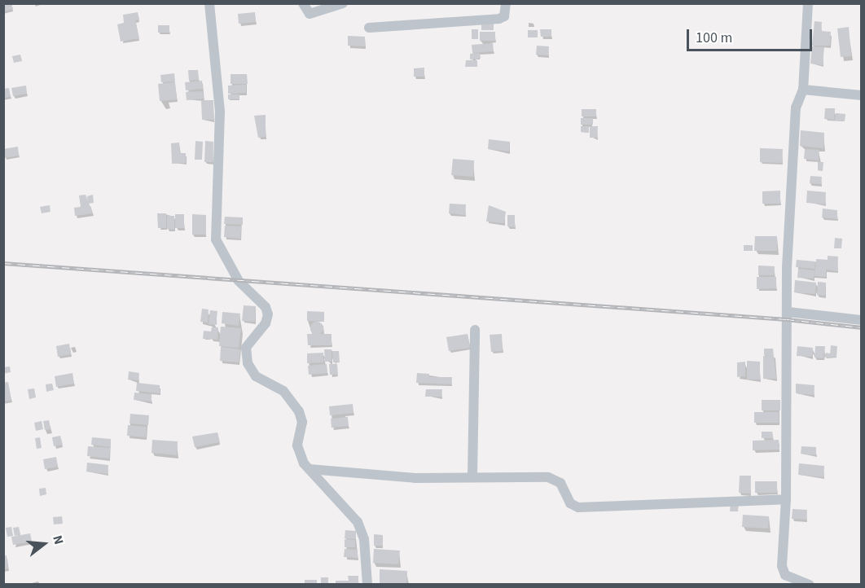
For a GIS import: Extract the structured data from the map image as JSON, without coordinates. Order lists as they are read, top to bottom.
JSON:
{
  "scale_bar": "100 m",
  "north": "right"
}
